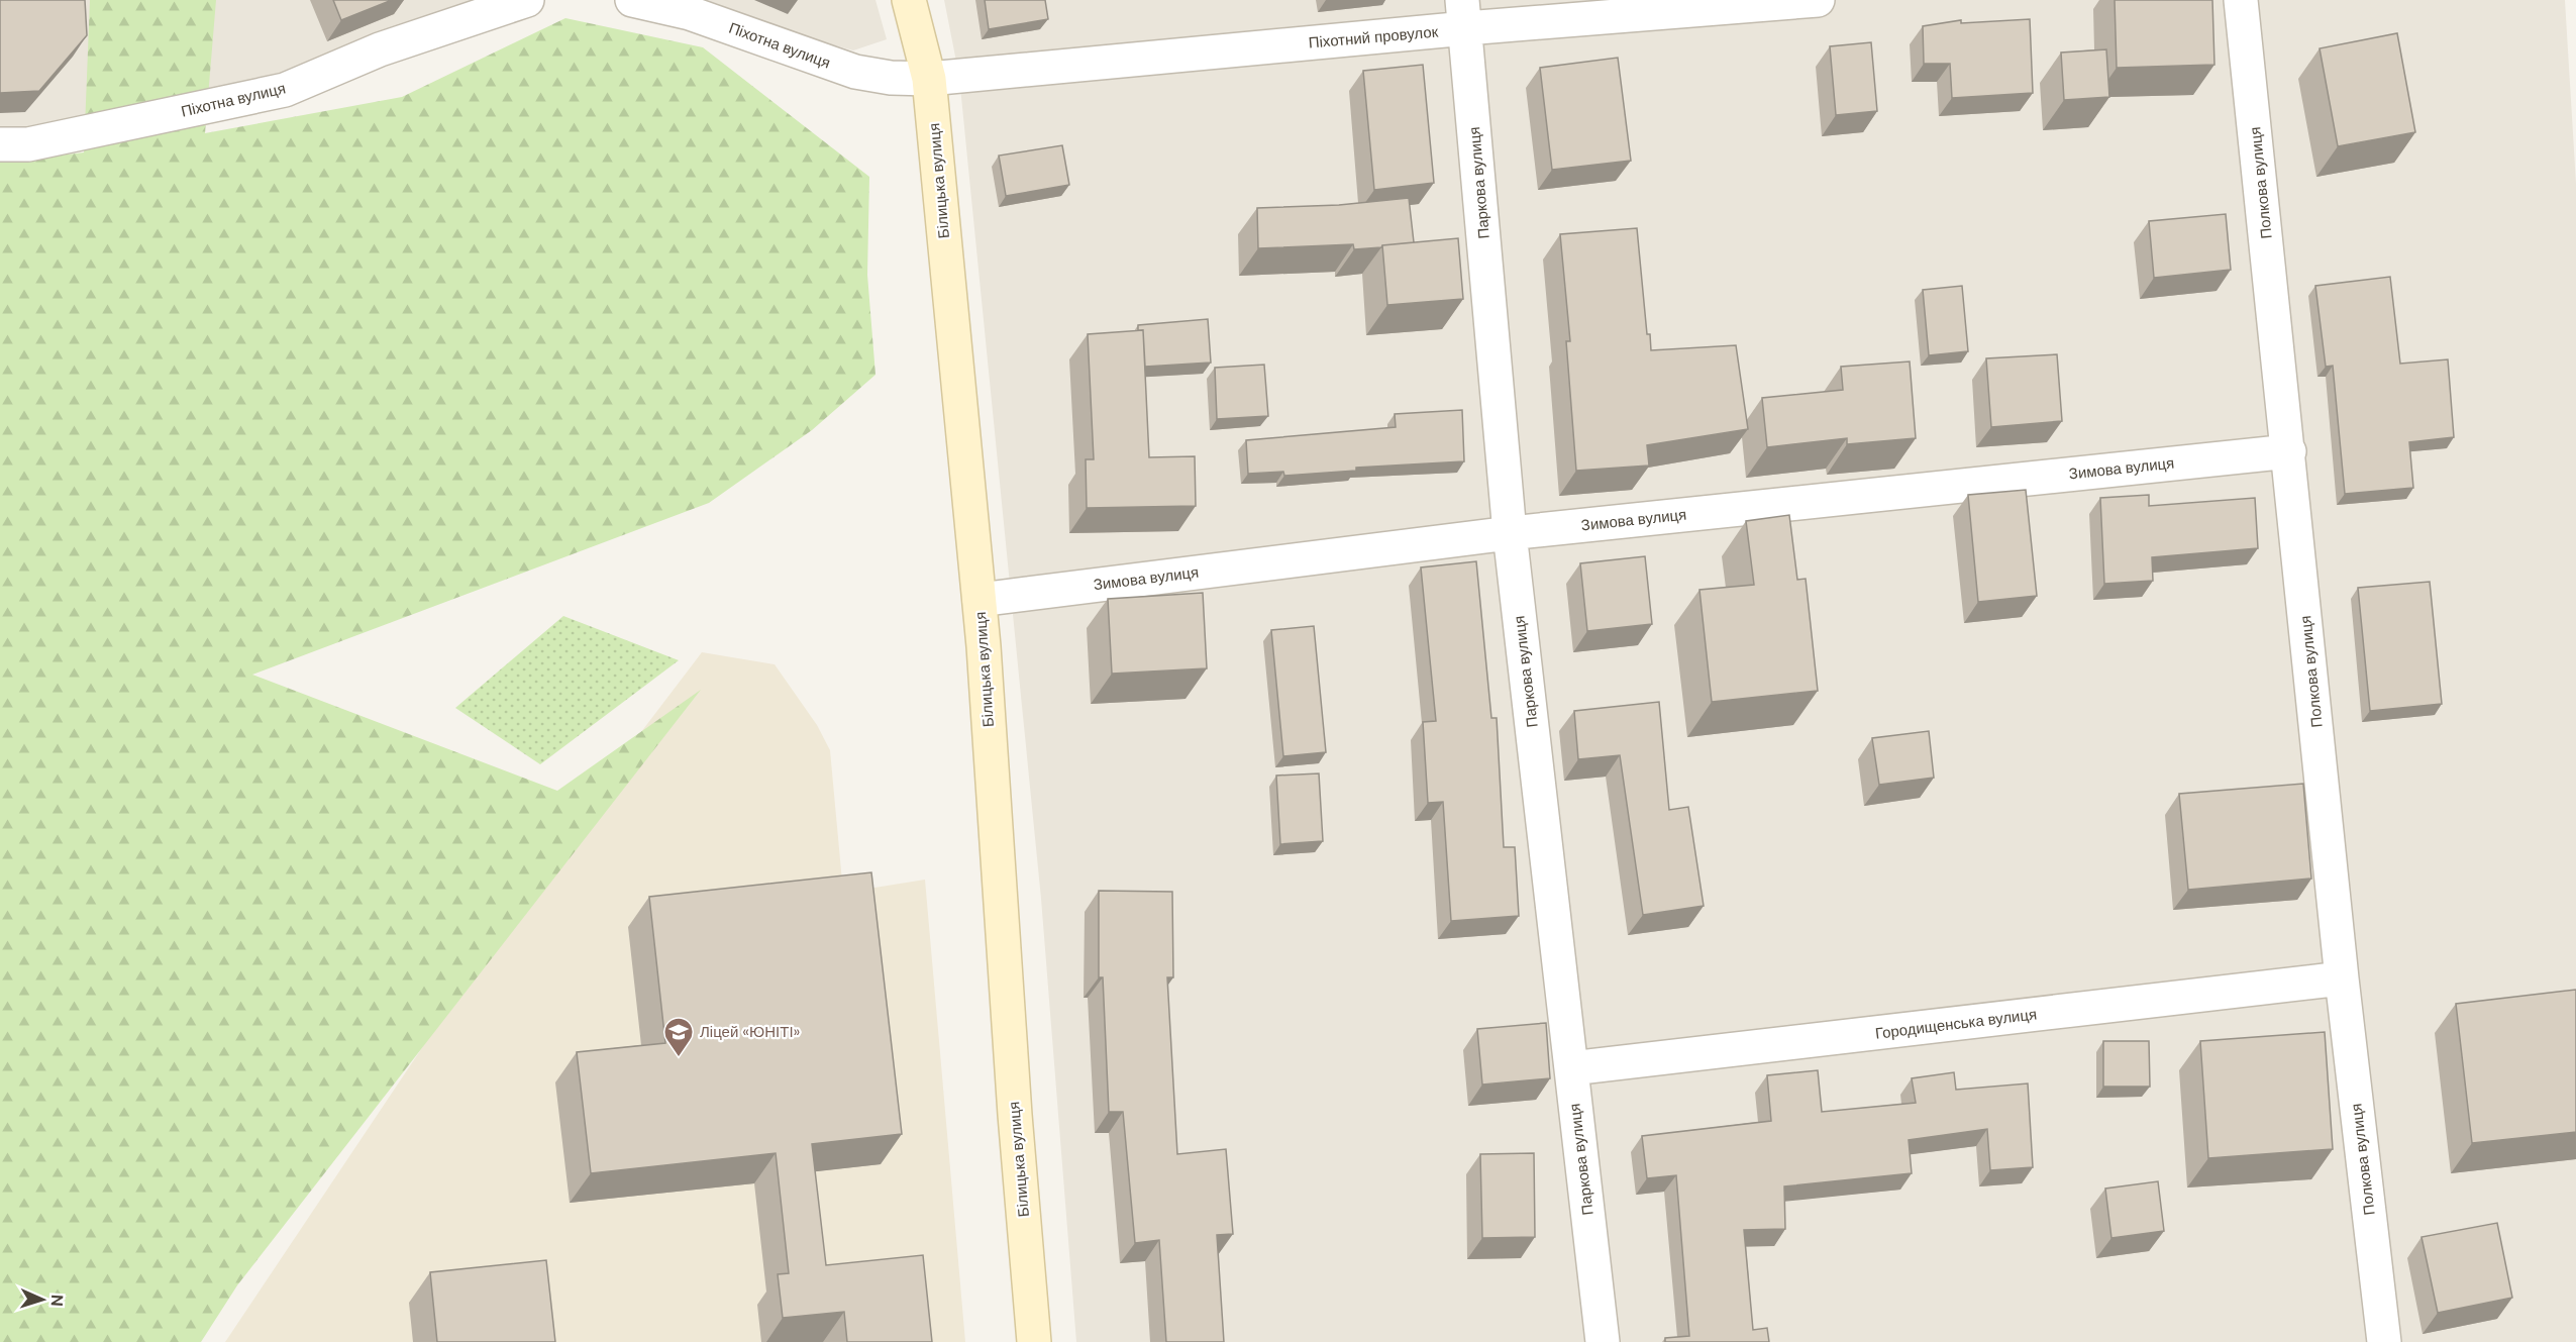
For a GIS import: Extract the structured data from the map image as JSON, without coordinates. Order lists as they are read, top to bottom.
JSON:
{
  "streets": {
    "main road": ["Білицька вулиця"],
    "street": [
      "Піхотний провулок",
      "Піхотна вулиця",
      "Паркова вулиця",
      "Полкова вулиця",
      "Зимова вулиця",
      "Городищенська вулиця"
    ]
  },
  "crossings": [
    ["Піхотний провулок", "Піхотна вулиця"],
    ["Піхотний провулок", "Білицька вулиця"],
    ["Піхотний провулок", "Паркова вулиця"],
    ["Піхотна вулиця", "Білицька вулиця"],
    ["Білицька вулиця", "Зимова вулиця"],
    ["Паркова вулиця", "Зимова вулиця"],
    ["Паркова вулиця", "Городищенська вулиця"],
    ["Полкова вулиця", "Зимова вулиця"],
    ["Полкова вулиця", "Городищенська вулиця"]
  ],
  "places": {
    "school or university": ["Ліцей «ЮНІТІ»"]
  },
  "north": "right"
}
